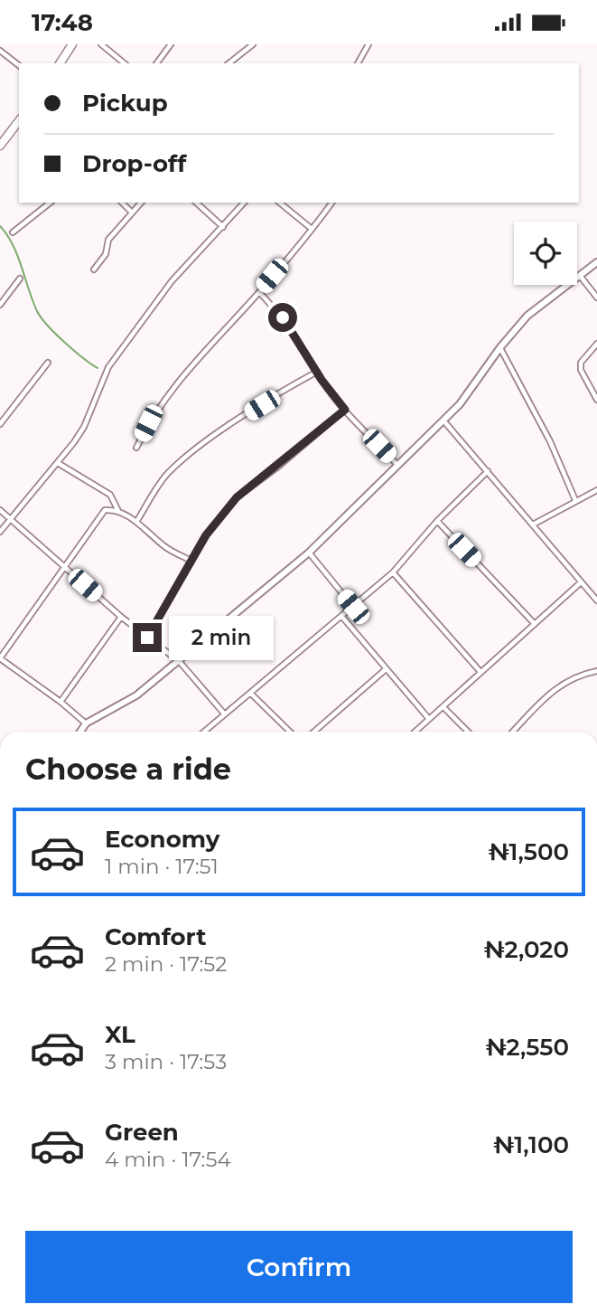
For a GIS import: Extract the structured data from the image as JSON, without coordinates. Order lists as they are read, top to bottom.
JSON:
{
  "page": {
    "status": "17:48",
    "banner": ["Pickup", "Drop-off"],
    "bubble": "2 min",
    "heading": "Choose a ride",
    "list": [
      {
        "name": "Economy",
        "note": "1 min · 17:51",
        "value": "₦1,500"
      },
      {
        "name": "Comfort",
        "note": "2 min · 17:52",
        "value": "₦2,020"
      },
      {
        "name": "XL",
        "note": "3 min · 17:53",
        "value": "₦2,550"
      },
      {
        "name": "Green",
        "note": "4 min · 17:54",
        "value": "₦1,100"
      }
    ],
    "buttons": "Confirm"
  }
}
